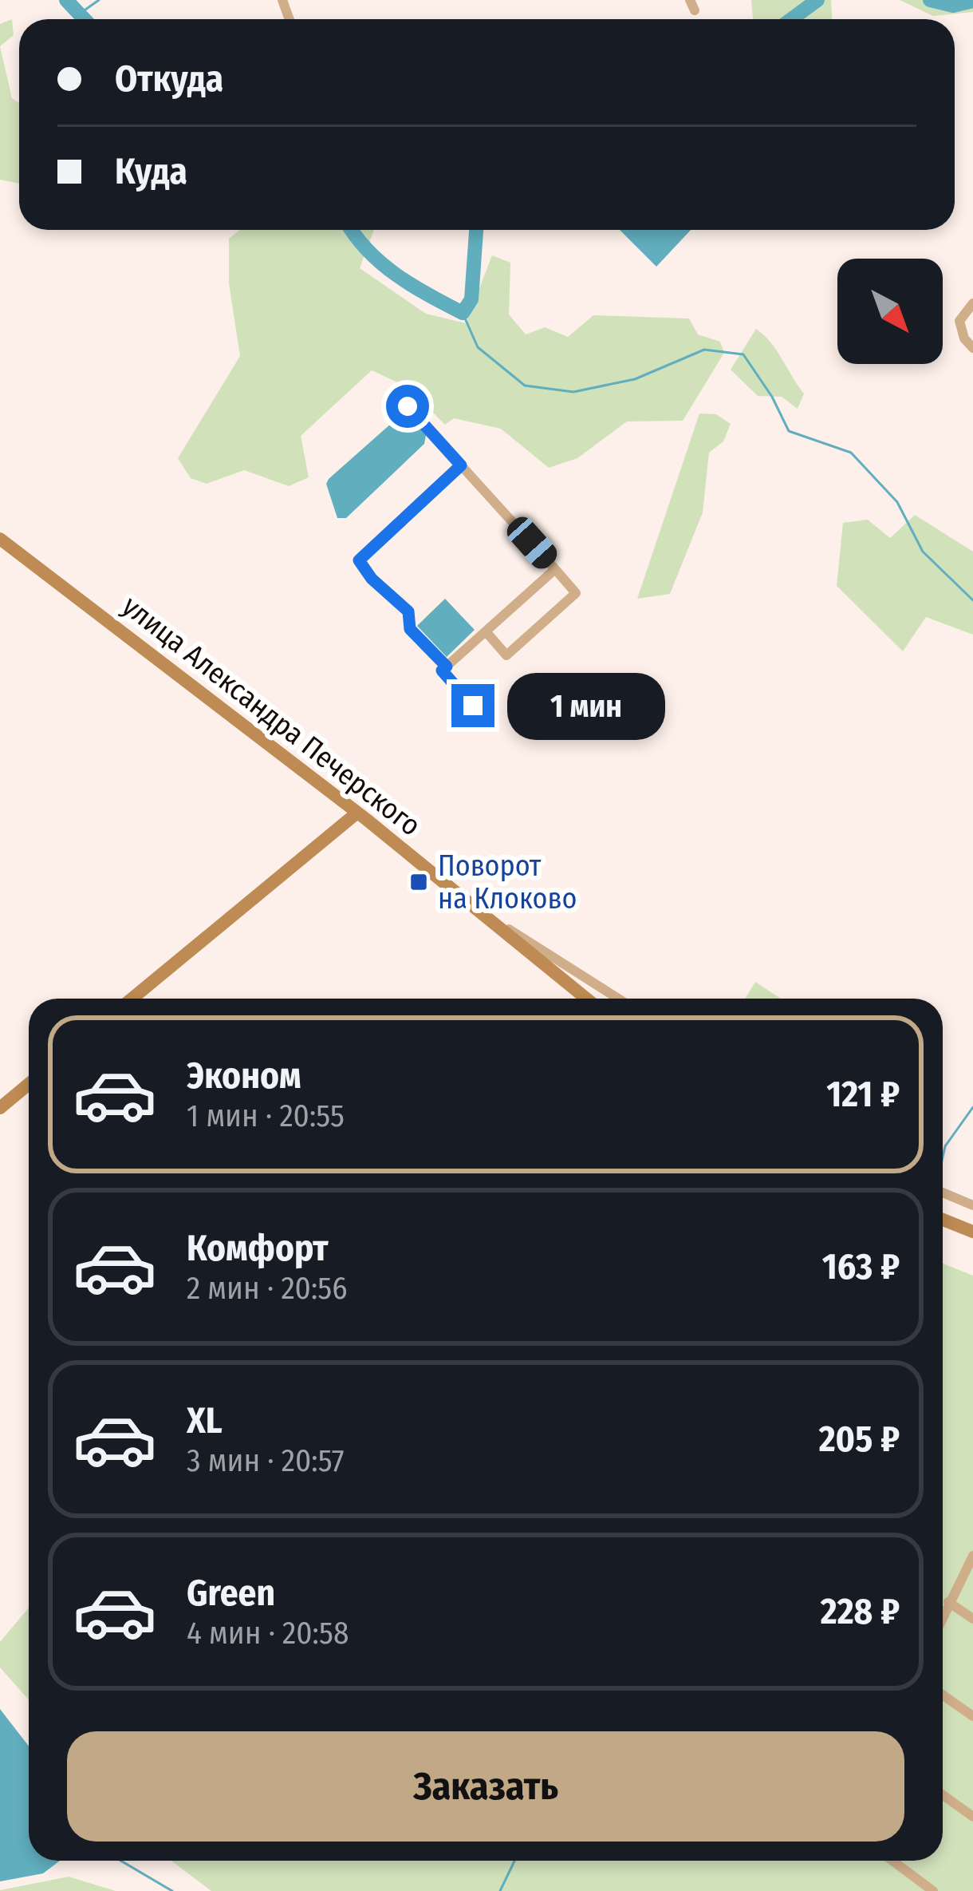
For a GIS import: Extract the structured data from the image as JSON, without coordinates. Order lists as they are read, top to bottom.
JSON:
{
  "streets": {
    "main road": ["улица Александра Печерского"]
  },
  "places": {
    "transit": ["Поворот на Клоково"]
  },
  "north": "bottom right",
  "page": {
    "banner": ["Откуда", "Куда"],
    "bubble": "1 мин",
    "list": [
      {
        "name": "Эконом",
        "note": "1 мин · 20:55",
        "value": "121 ₽"
      },
      {
        "name": "Комфорт",
        "note": "2 мин · 20:56",
        "value": "163 ₽"
      },
      {
        "name": "XL",
        "note": "3 мин · 20:57",
        "value": "205 ₽"
      },
      {
        "name": "Green",
        "note": "4 мин · 20:58",
        "value": "228 ₽"
      }
    ],
    "buttons": "Заказать"
  }
}
